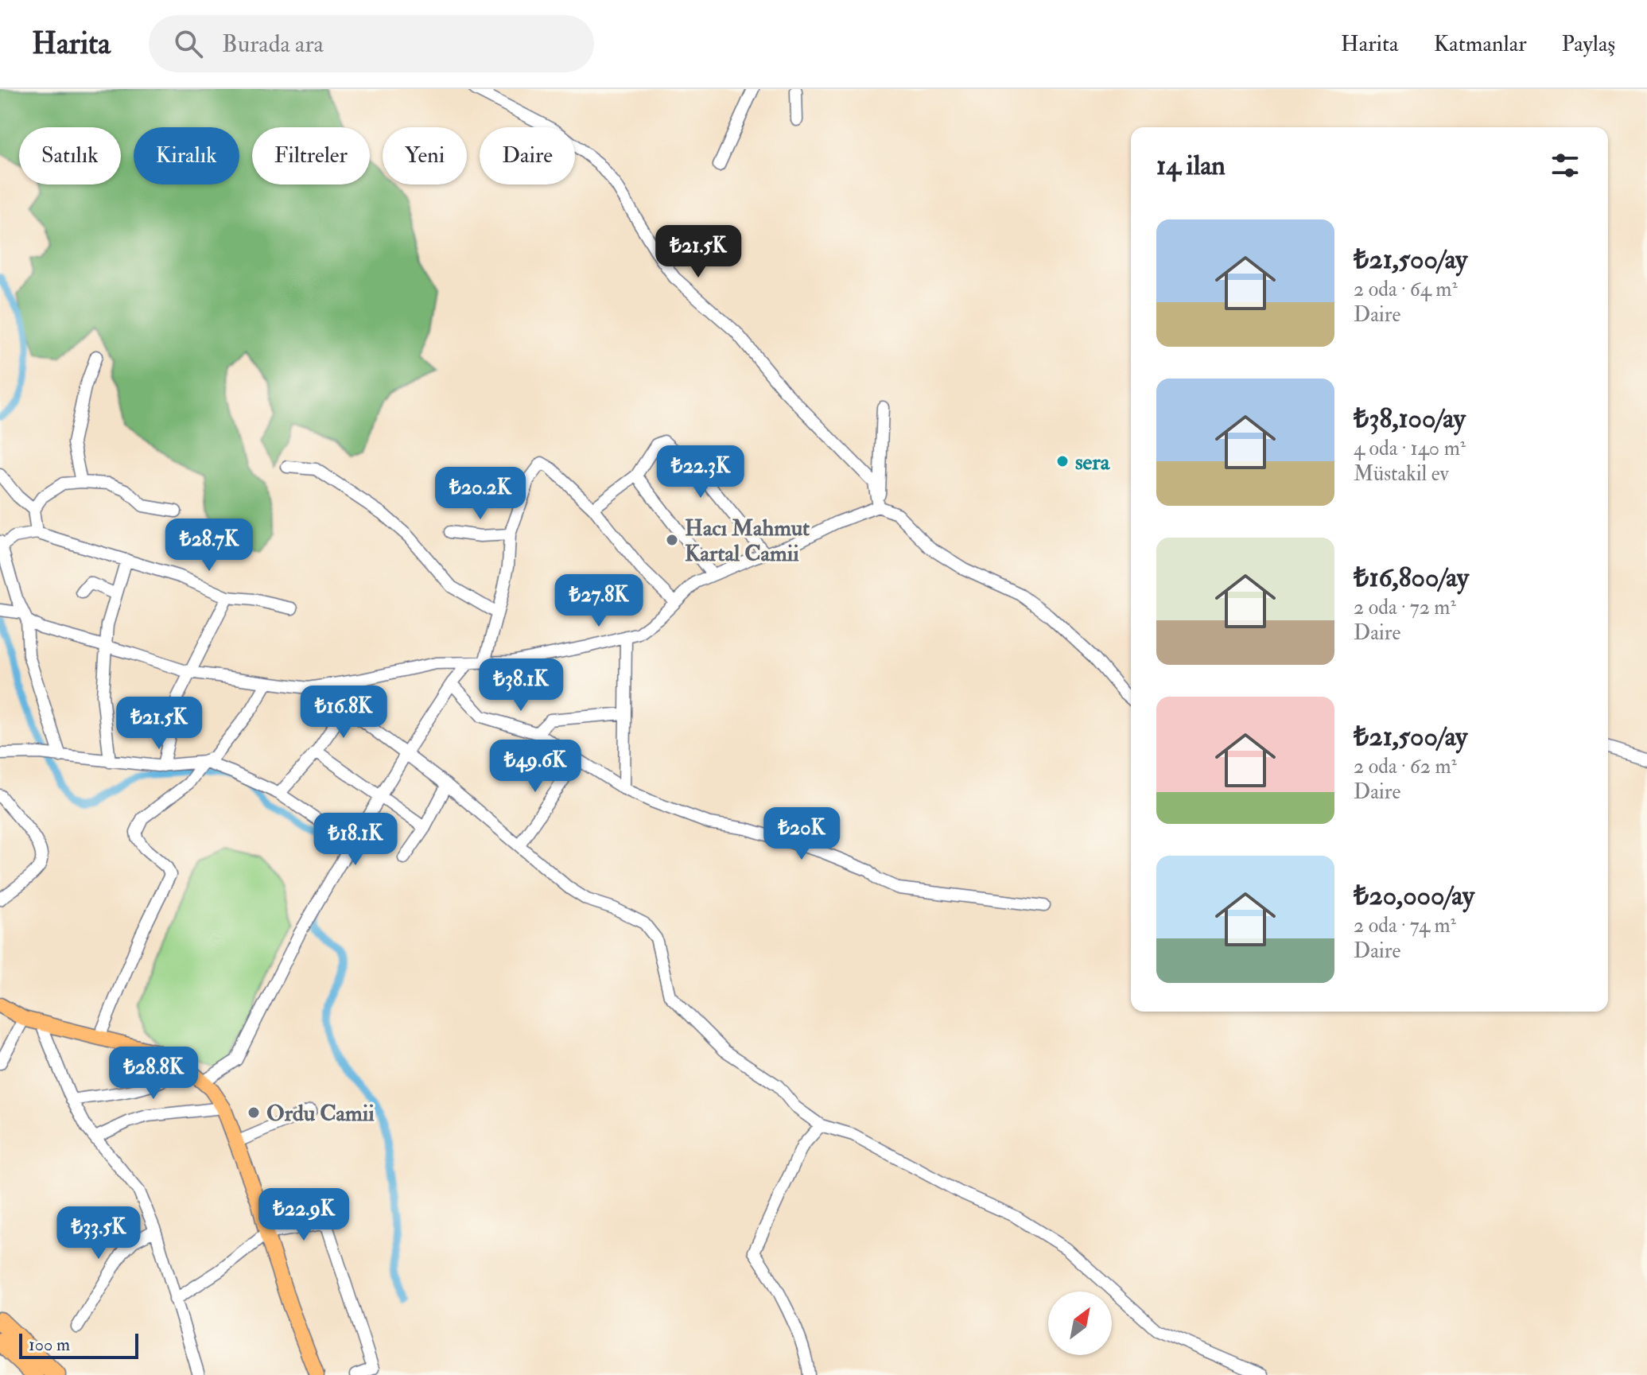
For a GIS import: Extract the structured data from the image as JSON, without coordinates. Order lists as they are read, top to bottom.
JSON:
{
  "places": ["sera", "Hacı Mahmut Kartal Camii", "Ordu Camii"],
  "scale_bar": "100 m",
  "north": "top right",
  "page": {
    "header": "Harita",
    "search": "Burada ara",
    "nav": ["Harita", "Katmanlar", "Paylaş"],
    "chip": [
      "Satılık",
      "Kiralık",
      "Filtreler",
      "Yeni",
      "Daire"
    ],
    "heading": "14 ilan",
    "list": [
      {
        "name": "₺21,500/ay",
        "note": "2 oda · 64 m² · Daire"
      },
      {
        "name": "₺38,100/ay",
        "note": "4 oda · 140 m² · Müstakil ev"
      },
      {
        "name": "₺16,800/ay",
        "note": "2 oda · 72 m² · Daire"
      },
      {
        "name": "₺21,500/ay",
        "note": "2 oda · 62 m² · Daire"
      },
      {
        "name": "₺20,000/ay",
        "note": "2 oda · 74 m² · Daire"
      }
    ],
    "price": [
      "₺21.5K",
      "₺22.3K",
      "₺20.2K",
      "₺28.7K",
      "₺27.8K",
      "₺38.1K",
      "₺16.8K",
      "₺21.5K",
      "₺49.6K",
      "₺20K",
      "₺18.1K",
      "₺28.8K",
      "₺22.9K",
      "₺33.5K"
    ],
    "scale": "100 m"
  }
}
